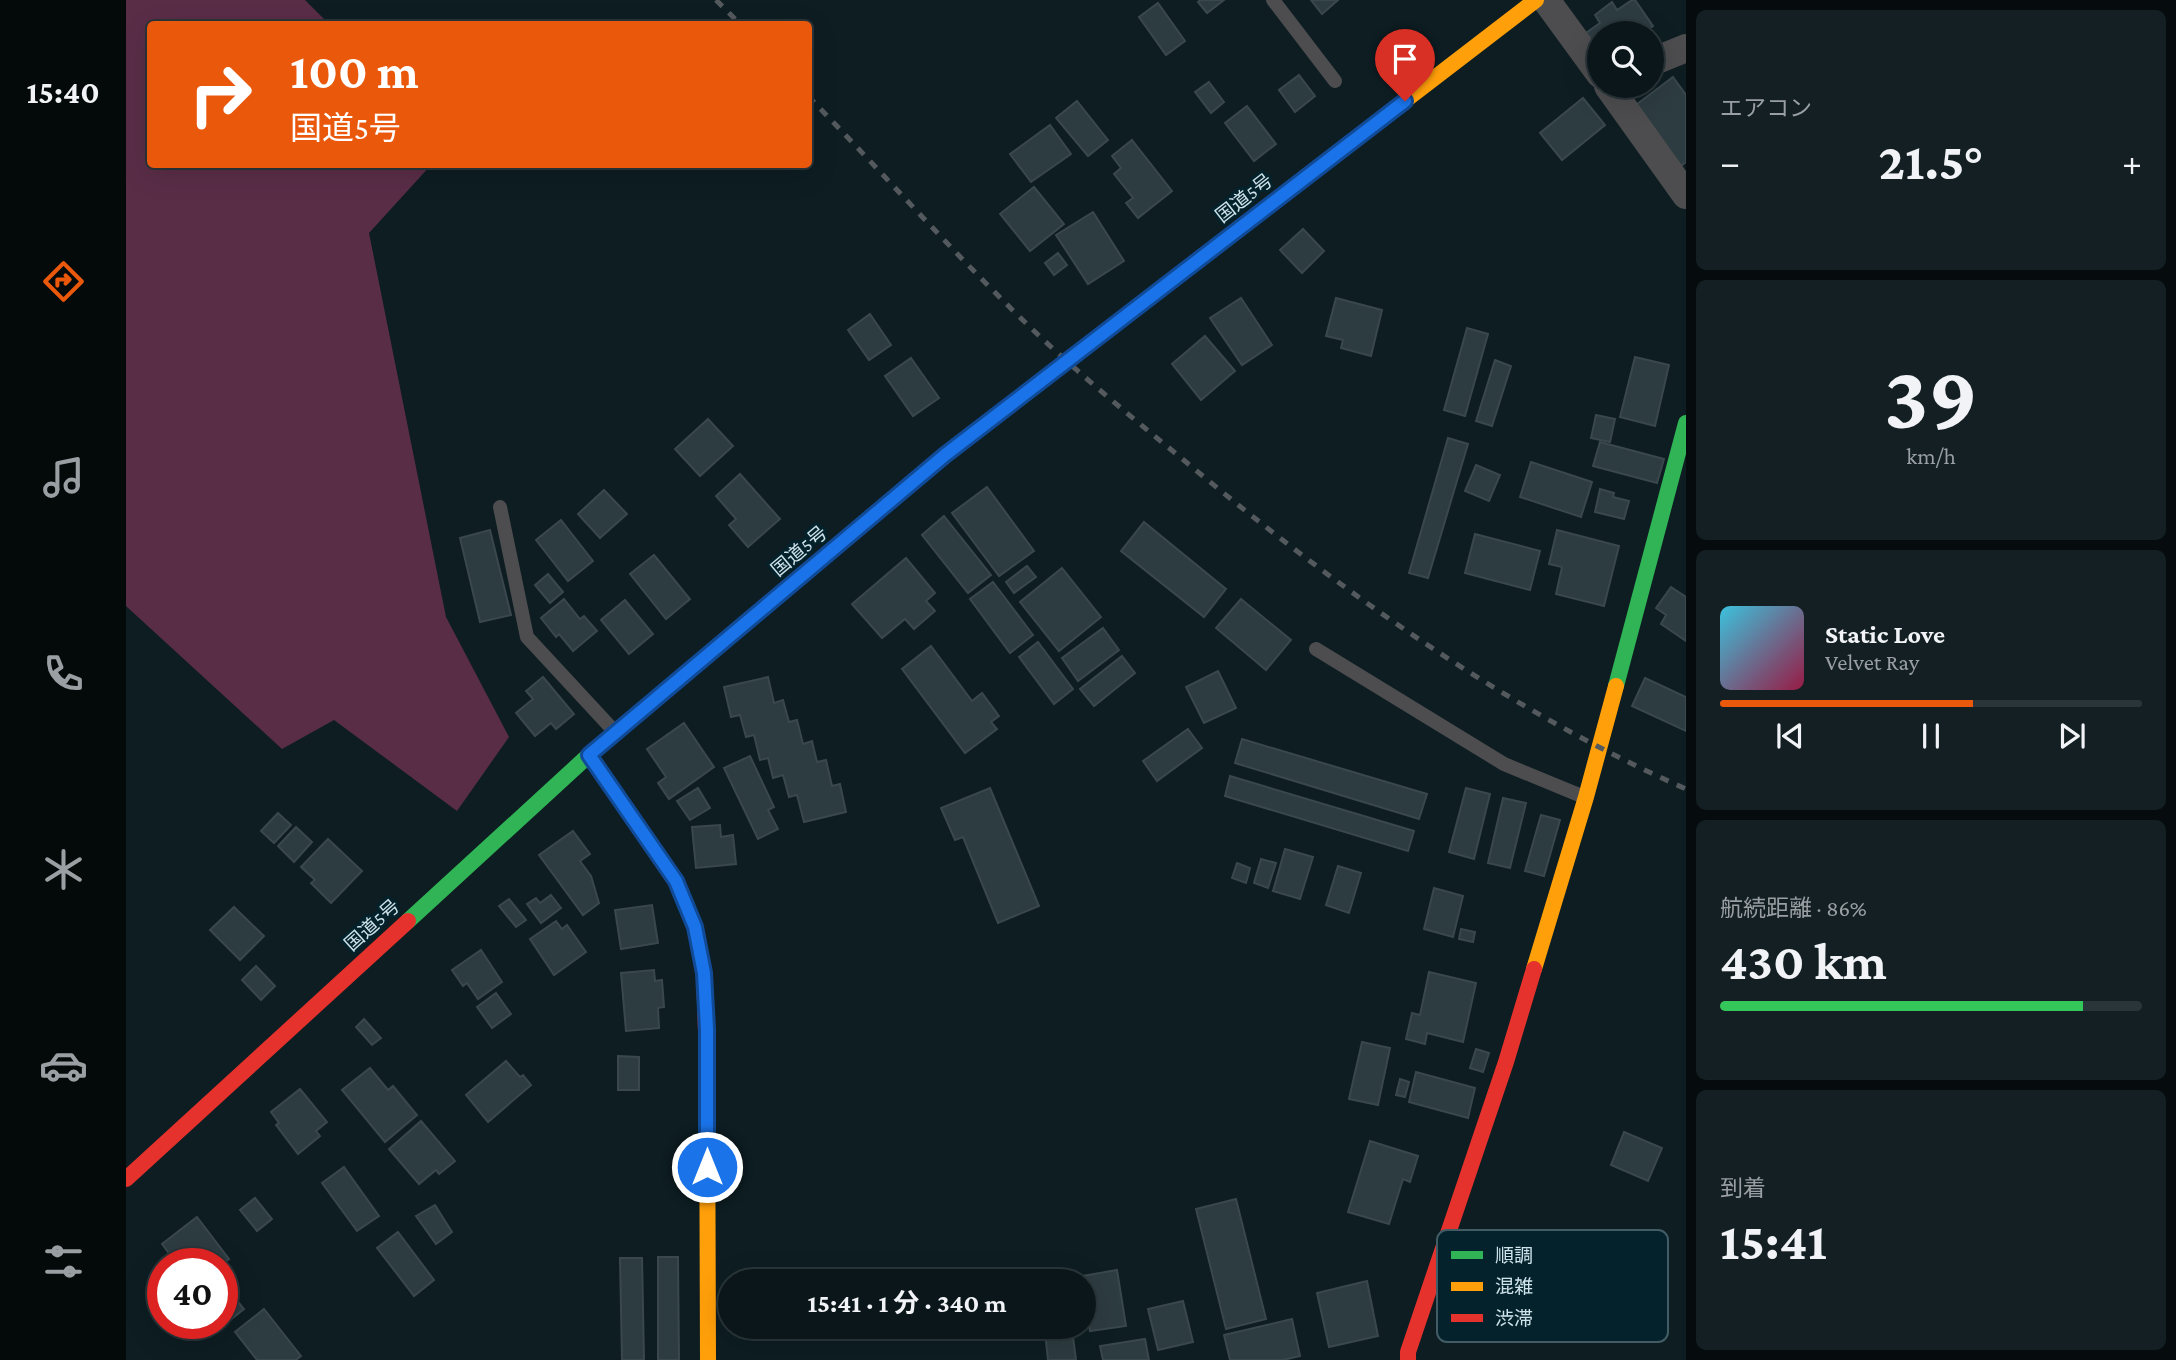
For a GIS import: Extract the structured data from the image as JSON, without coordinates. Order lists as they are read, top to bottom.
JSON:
{
  "streets": {
    "main road": ["国道5号"]
  },
  "legend": ["順調", "混雑", "渋滞"],
  "page": {
    "tabs": "15:40",
    "tile": [
      "エアコン",
      ["39", "km/h"],
      ["航続距離 · 86%", "430 km"],
      ["到着", "15:41"]
    ],
    "turn": ["100 m", "国道5号"],
    "heat": ["−", "21.5°", "+"],
    "song": ["Static Love", "Velvet Ray"],
    "limit": "40",
    "trip": "15:41 · 1 分 · 340 m"
  }
}
